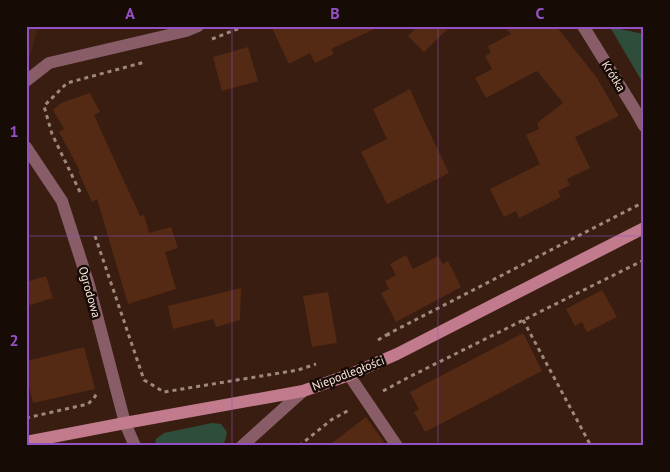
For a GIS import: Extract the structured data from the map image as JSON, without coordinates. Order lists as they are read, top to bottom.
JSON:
{
  "streets": {
    "street": ["Krótka", "Ogrodowa", "Niepodległości"]
  },
  "crossings": [
    ["Ogrodowa", "Niepodległości"]
  ],
  "grid": {
    "columns": ["A", "B", "C"],
    "rows": ["1", "2"]
  }
}
